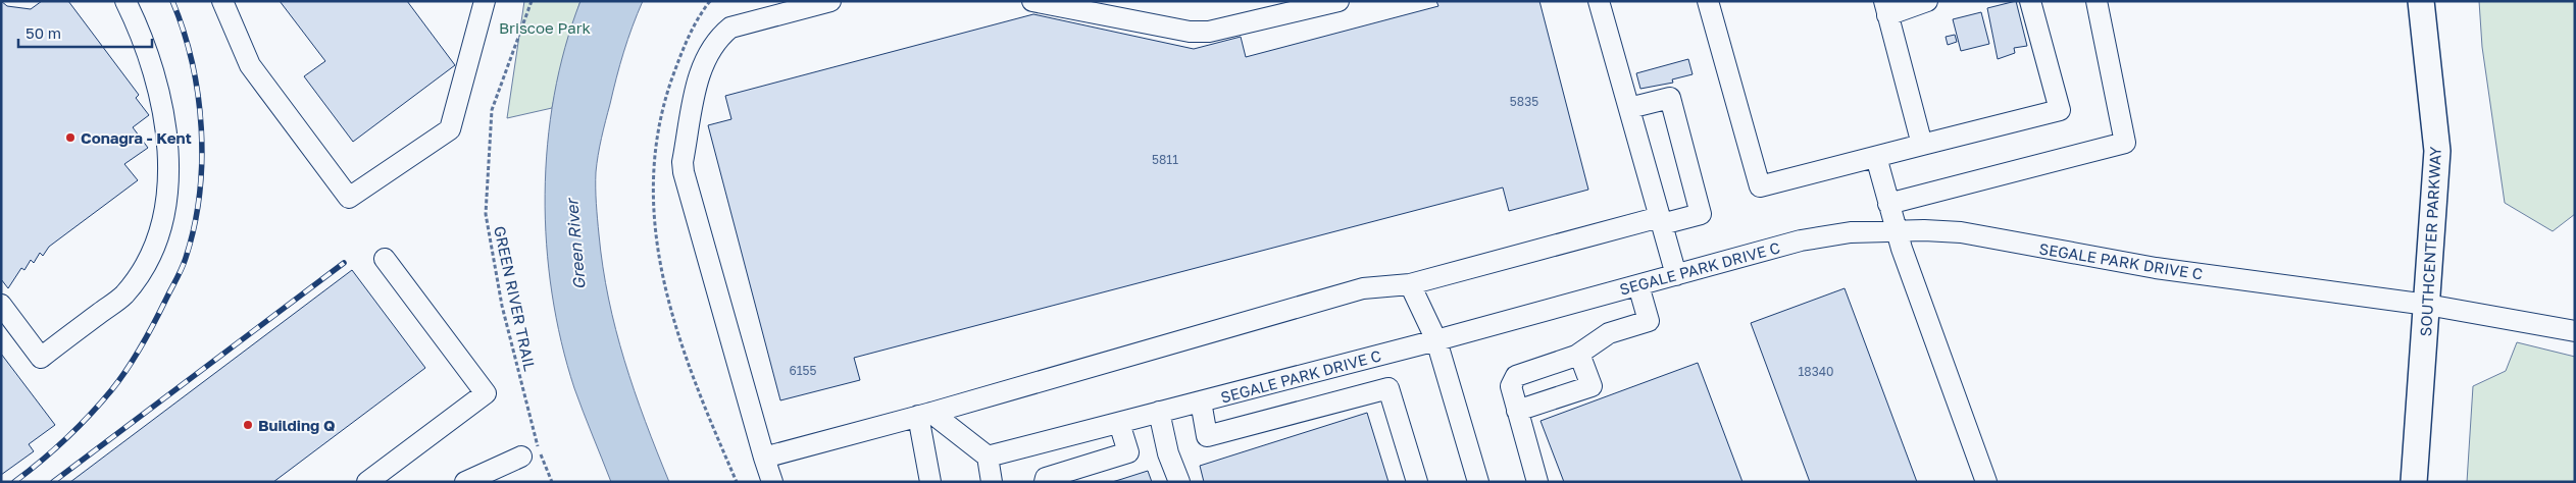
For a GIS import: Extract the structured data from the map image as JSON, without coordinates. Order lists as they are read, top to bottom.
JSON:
{
  "streets": {
    "main road": ["SOUTHCENTER PARKWAY"],
    "street": ["SEGALE PARK DRIVE C"],
    "path": ["GREEN RIVER TRAIL"]
  },
  "crossings": [
    ["SOUTHCENTER PARKWAY", "SEGALE PARK DRIVE C"]
  ],
  "water": ["Green River"],
  "parks": ["Briscoe Park"],
  "places": ["Conagra - Kent", "Building Q"],
  "house_numbers": [
    "5835",
    "5811",
    "6155",
    "18340"
  ],
  "scale_bar": "50 m"
}
